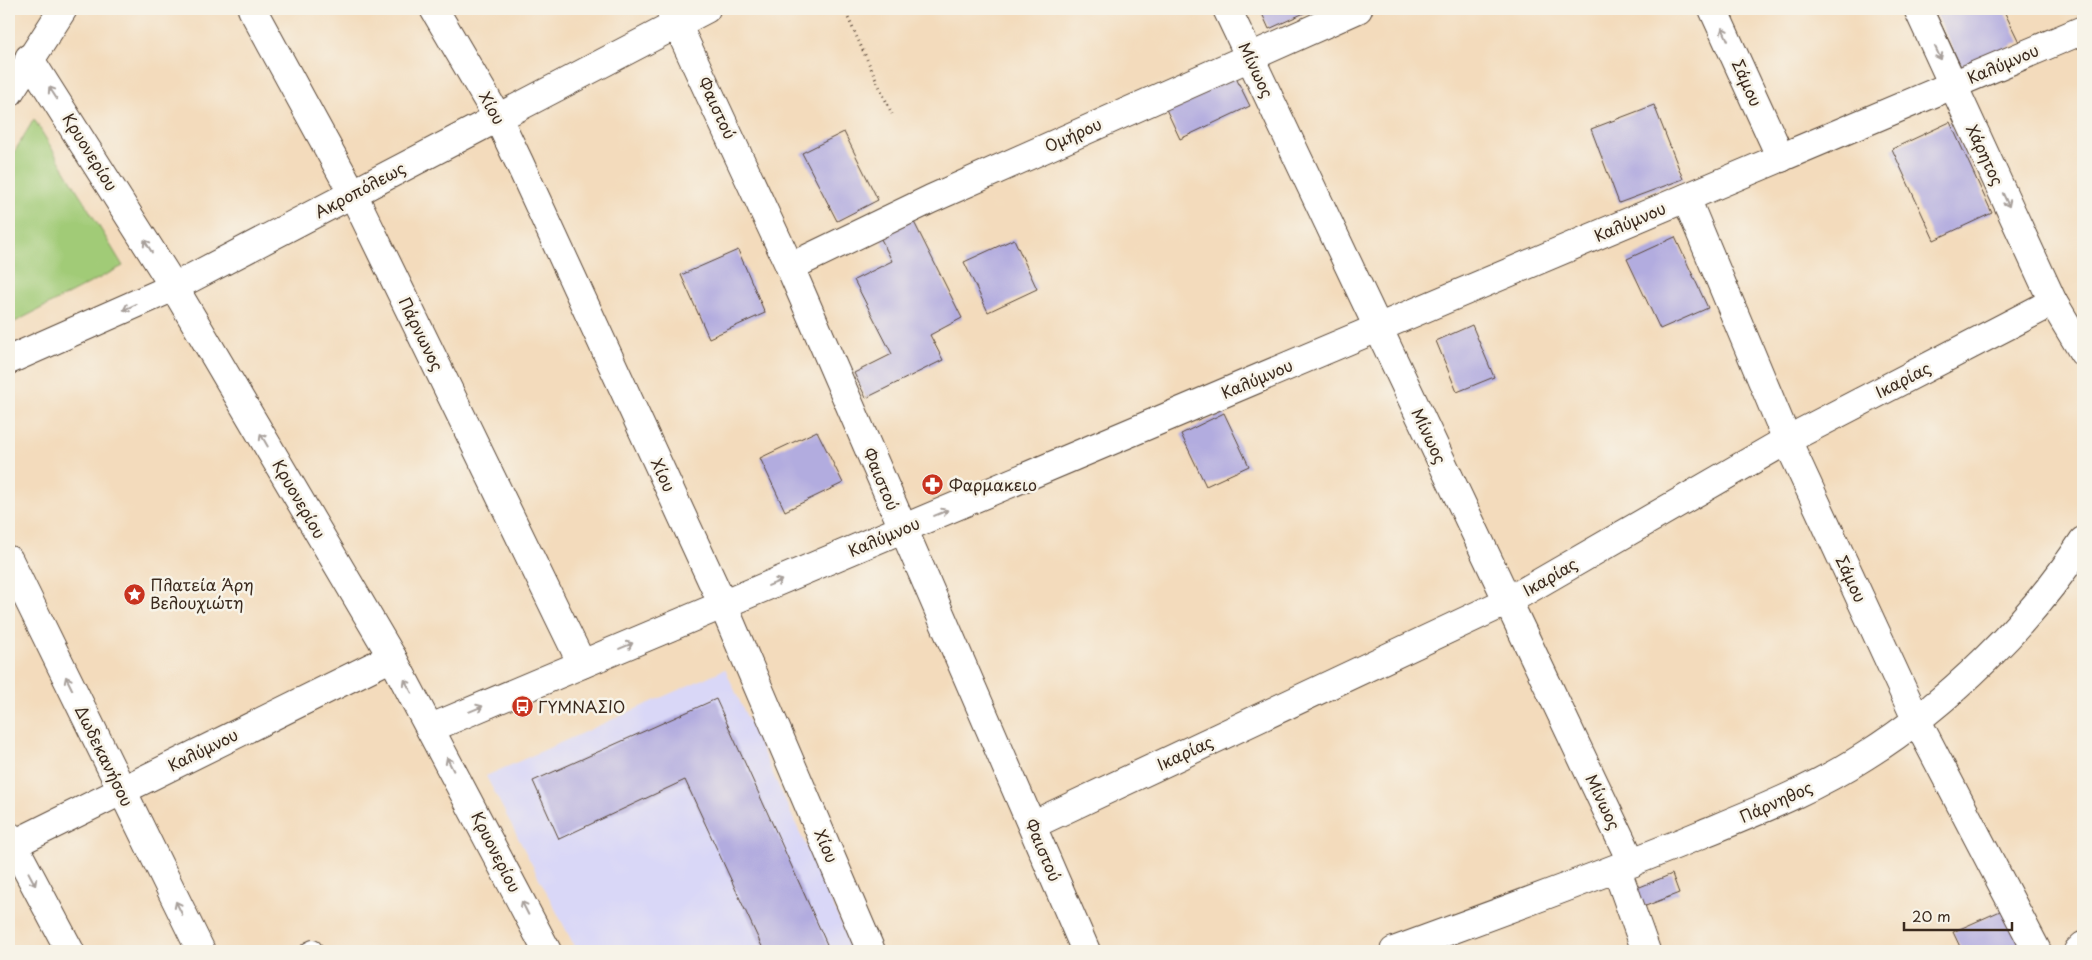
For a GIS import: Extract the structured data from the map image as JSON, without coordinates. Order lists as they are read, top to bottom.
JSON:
{
  "streets": {
    "street": [
      "Καλύμνου",
      "Μίνωος",
      "Σάμου",
      "Χίου",
      "Φαιστού",
      "Ομήρου",
      "Κρυονερίου",
      "Χάρητος",
      "Ακροπόλεως",
      "Πάρνωνος",
      "Ικαρίας",
      "Δωδεκανήσου",
      "Πάρνηθος"
    ]
  },
  "crossings": [
    ["Καλύμνου", "Μίνωος"],
    ["Καλύμνου", "Σάμου"],
    ["Καλύμνου", "Χίου"],
    ["Καλύμνου", "Φαιστού"],
    ["Καλύμνου", "Κρυονερίου"],
    ["Καλύμνου", "Χάρητος"],
    ["Καλύμνου", "Πάρνωνος"],
    ["Καλύμνου", "Δωδεκανήσου"],
    ["Μίνωος", "Ομήρου"],
    ["Μίνωος", "Ικαρίας"],
    ["Μίνωος", "Πάρνηθος"],
    ["Σάμου", "Ικαρίας"],
    ["Σάμου", "Πάρνηθος"],
    ["Χίου", "Ακροπόλεως"],
    ["Φαιστού", "Ομήρου"],
    ["Φαιστού", "Ακροπόλεως"],
    ["Φαιστού", "Ικαρίας"],
    ["Κρυονερίου", "Ακροπόλεως"],
    ["Χάρητος", "Ικαρίας"],
    ["Ακροπόλεως", "Πάρνωνος"]
  ],
  "one_way": [
    "Καλύμνου",
    "Κρυονερίου",
    "Χάρητος",
    "Δωδεκανήσου"
  ],
  "places": {
    "pharmacy": ["Φαρμακειο"],
    "place": ["Πλατεία Άρη Βελουχιώτη"],
    "bus stop": ["ΓΥΜΝΑΣΙΟ"]
  },
  "scale_bar": "20 m"
}
